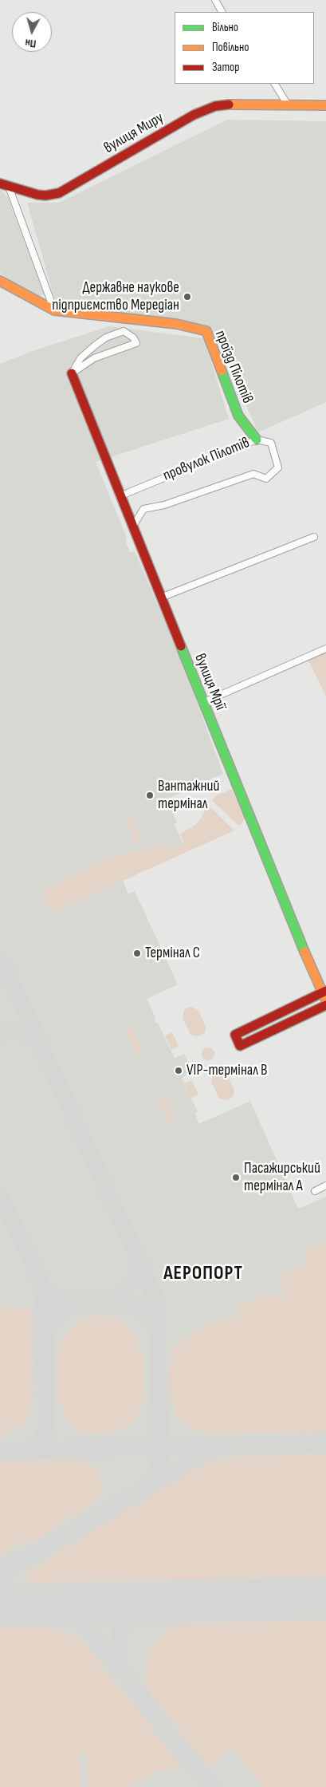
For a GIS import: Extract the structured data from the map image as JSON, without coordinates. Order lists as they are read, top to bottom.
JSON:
{
  "streets": {
    "street": [
      "вулиця Миру",
      "проїзд Пілотів",
      "провулок Пілотів",
      "вулиця Мрії"
    ]
  },
  "crossings": [
    ["проїзд Пілотів", "провулок Пілотів"],
    ["провулок Пілотів", "вулиця Мрії"]
  ],
  "districts": ["АЕРОПОРТ"],
  "places": [
    "Державне наукове підприємство Мередіан",
    "Вантажний термінал",
    "Термінал C",
    "VIP-термінал B",
    "Пасажирський термінал A"
  ],
  "legend": ["Вільно", "Повільно", "Затор"],
  "north": "bottom"
}
